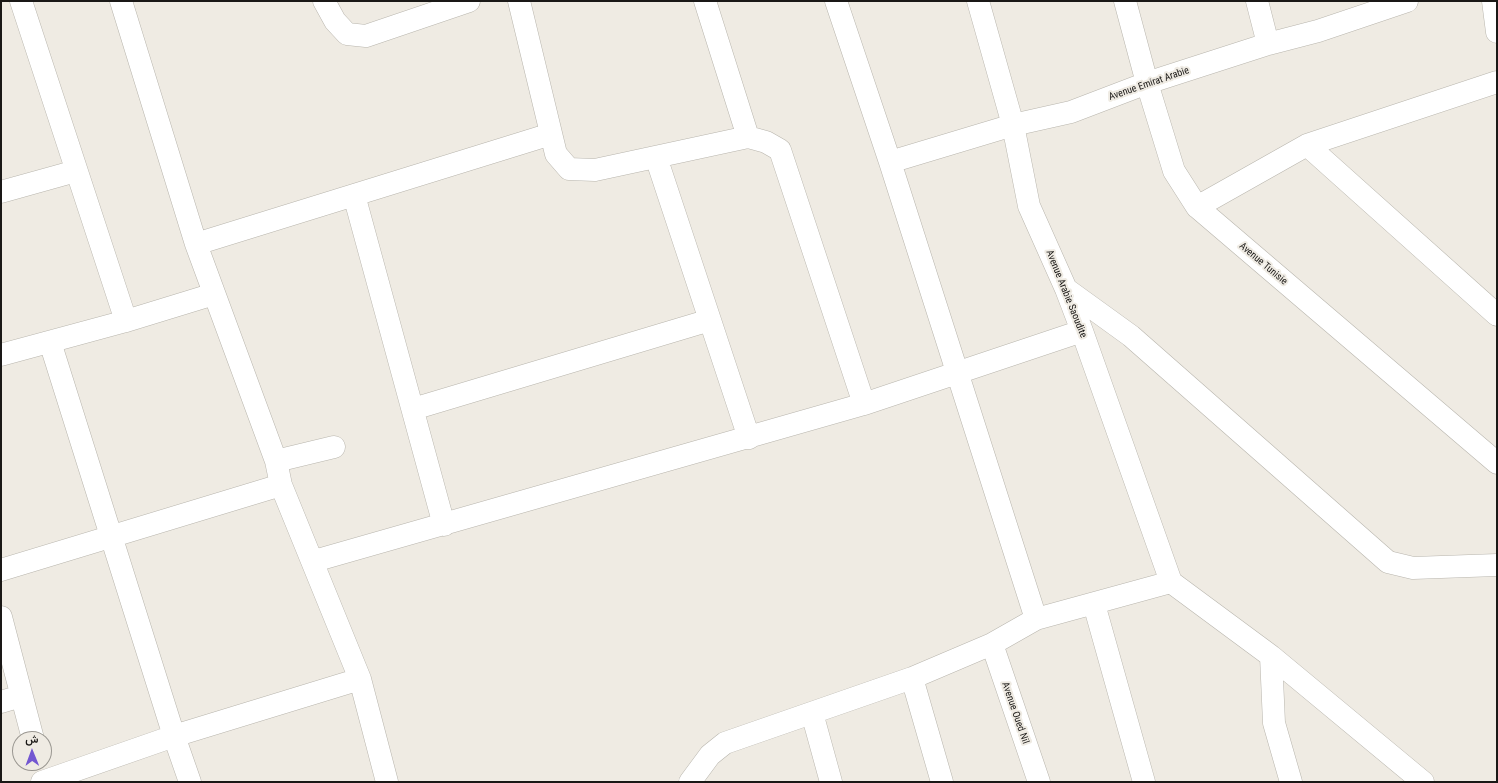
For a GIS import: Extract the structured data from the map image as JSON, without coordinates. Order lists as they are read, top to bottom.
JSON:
{
  "streets": {
    "street": [
      "Avenue Emirat Arabie",
      "Avenue Tunisie",
      "Avenue Arabie Saoudite",
      "Avenue Oued Nil"
    ]
  },
  "crossings": [
    ["Avenue Emirat Arabie", "Avenue Tunisie"],
    ["Avenue Emirat Arabie", "Avenue Arabie Saoudite"]
  ],
  "north": "top"
}
